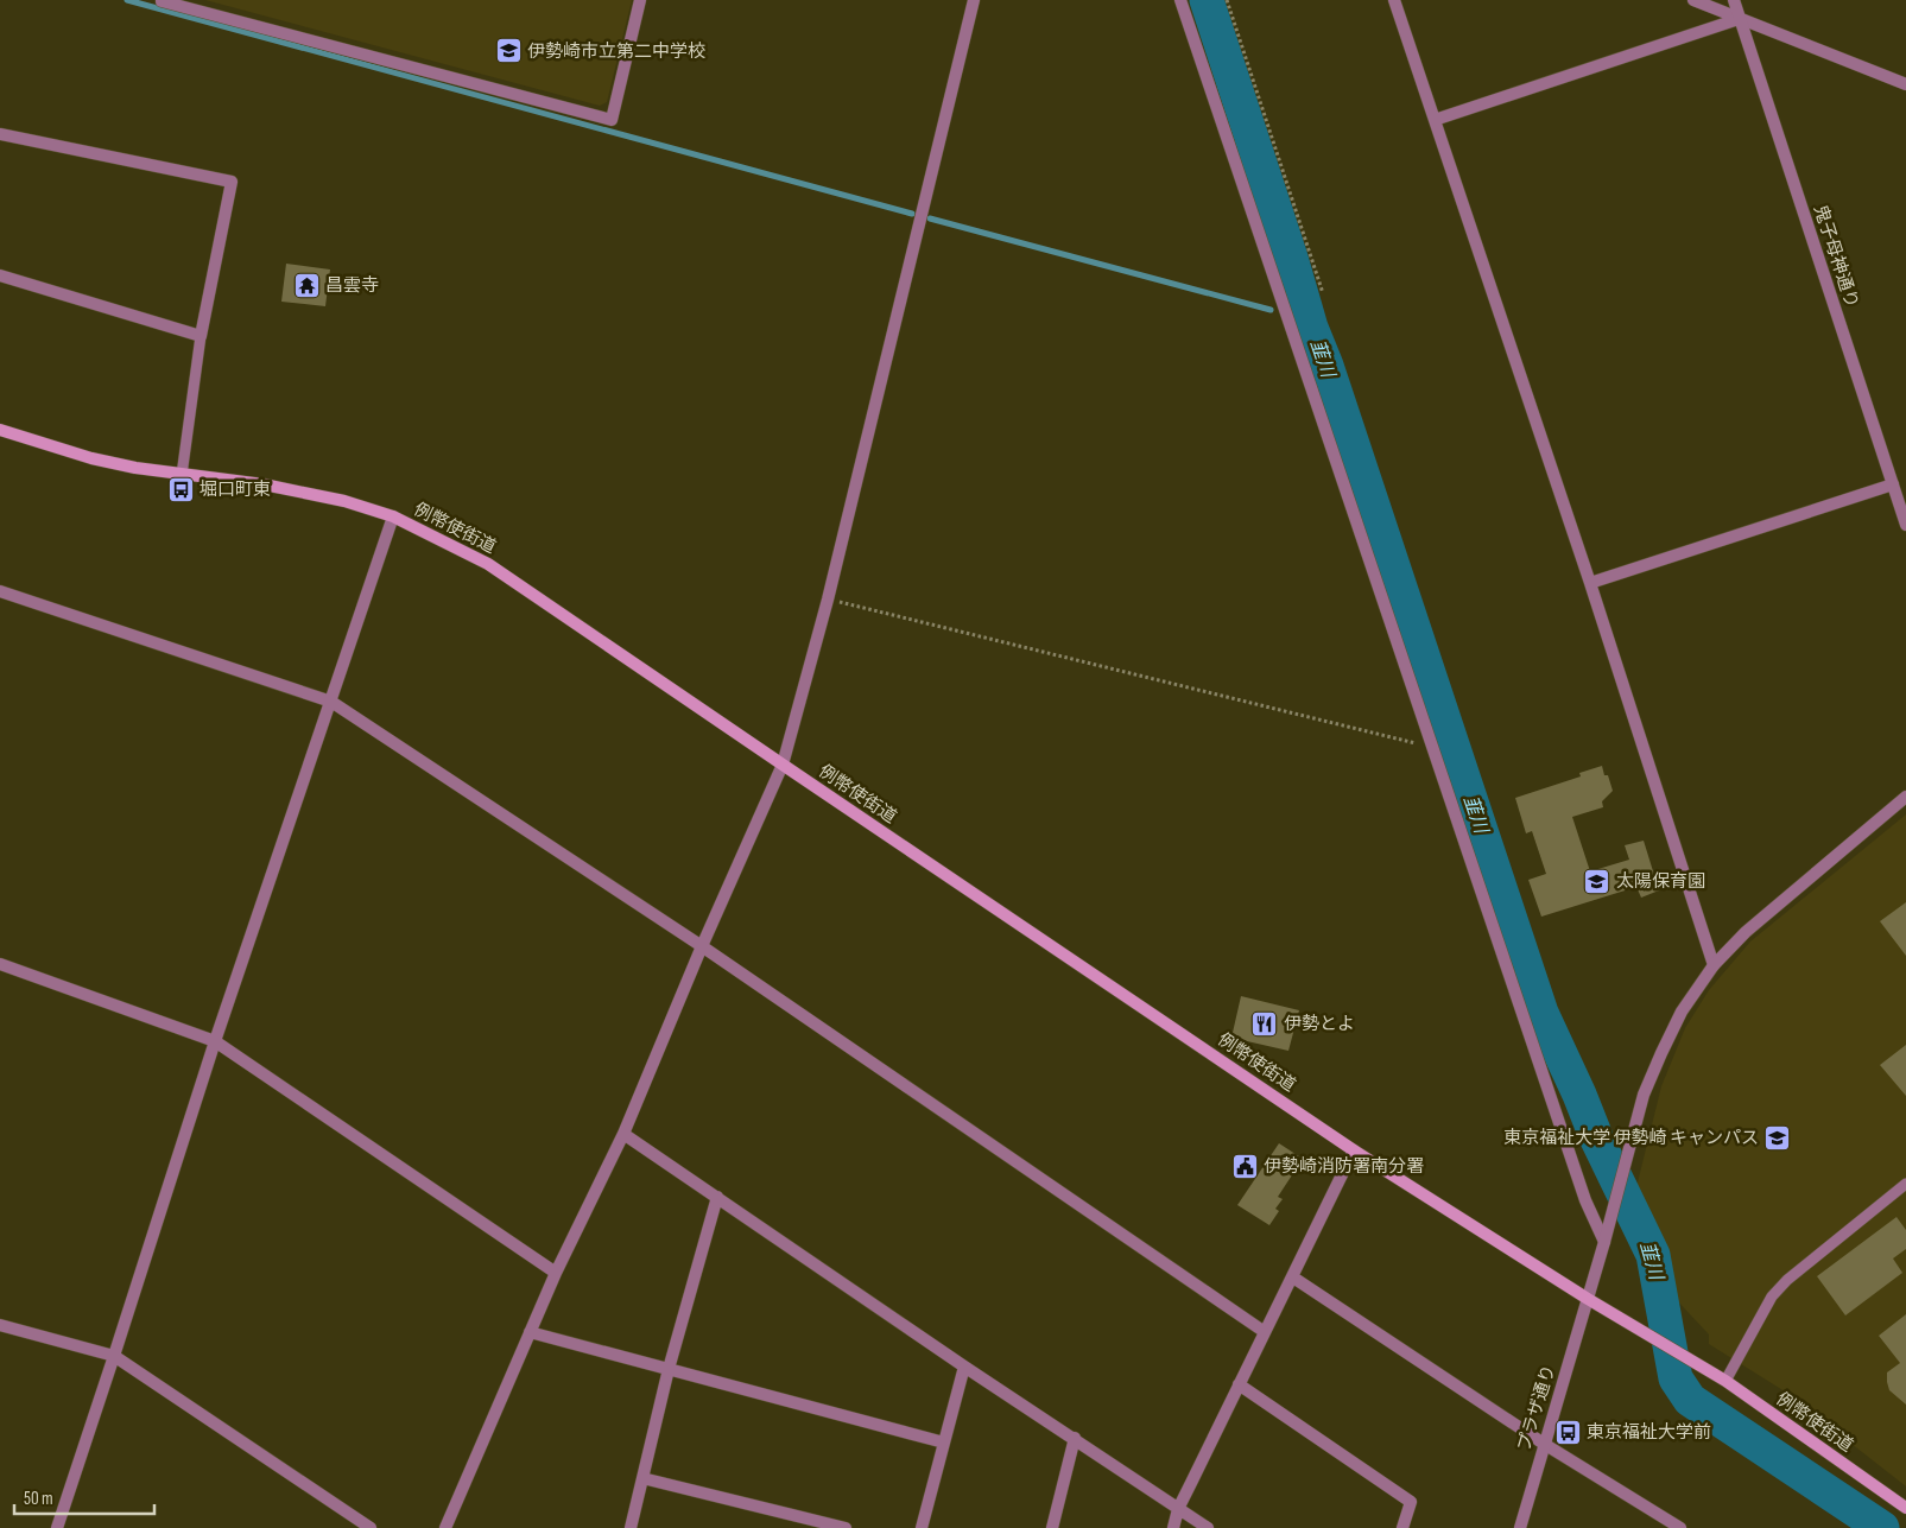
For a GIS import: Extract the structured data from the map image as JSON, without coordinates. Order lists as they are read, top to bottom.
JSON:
{
  "streets": {
    "main road": ["例幣使街道"],
    "street": ["鬼子母神通り", "プラザ通り"]
  },
  "crossings": [
    ["例幣使街道", "プラザ通り"]
  ],
  "water": ["韮川"],
  "places": {
    "school or university": ["伊勢崎市立第二中学校", "太陽保育園", "東京福祉大学 伊勢崎 キャンパス"],
    "temple": ["昌雲寺"],
    "bus stop": ["堀口町東", "東京福祉大学前"],
    "restaurant": ["伊勢とよ"],
    "public building": ["伊勢崎消防署南分署"]
  },
  "scale_bar": "50 m"
}
